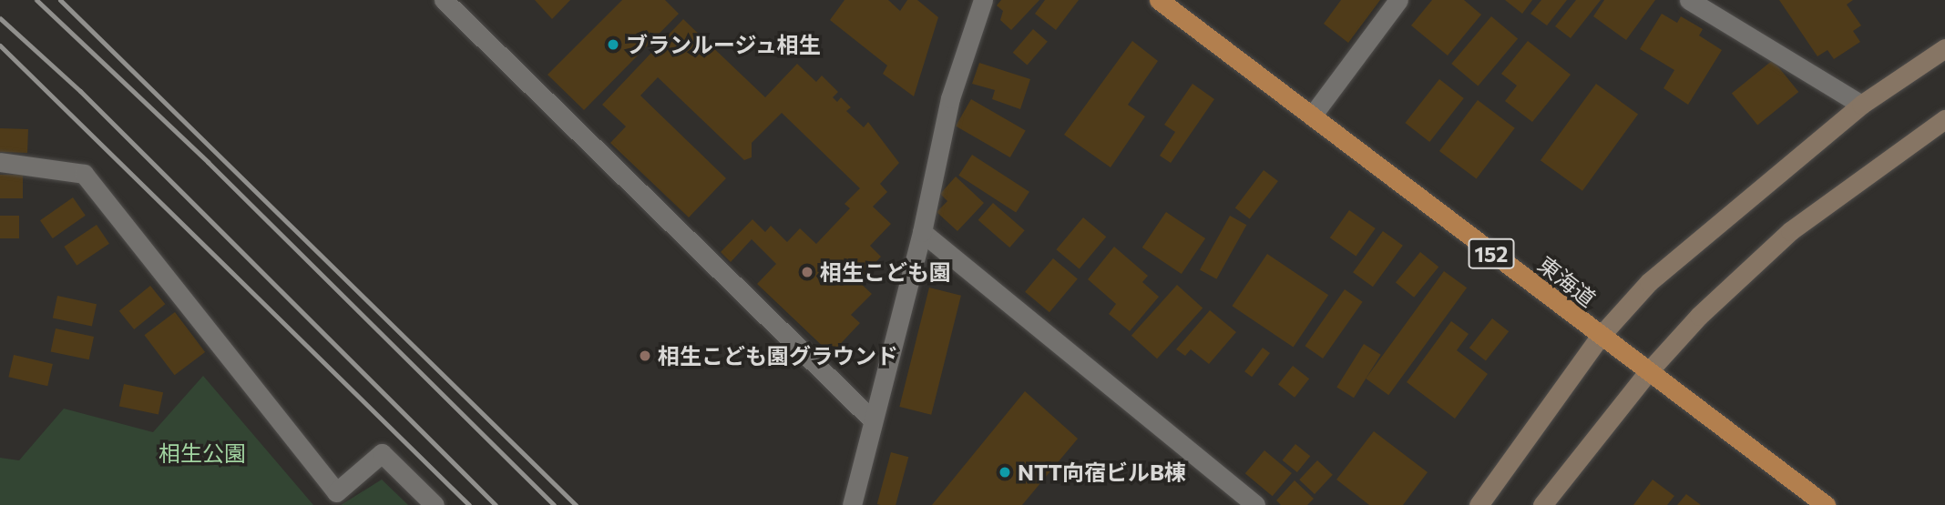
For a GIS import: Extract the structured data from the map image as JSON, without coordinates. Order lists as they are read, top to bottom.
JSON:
{
  "streets": {
    "highway": ["152", "東海道"]
  },
  "parks": ["相生公園"],
  "places": [
    "ブランルージュ相生",
    "相生こども園",
    "相生こども園グラウンド",
    "NTT向宿ビルB棟"
  ]
}
